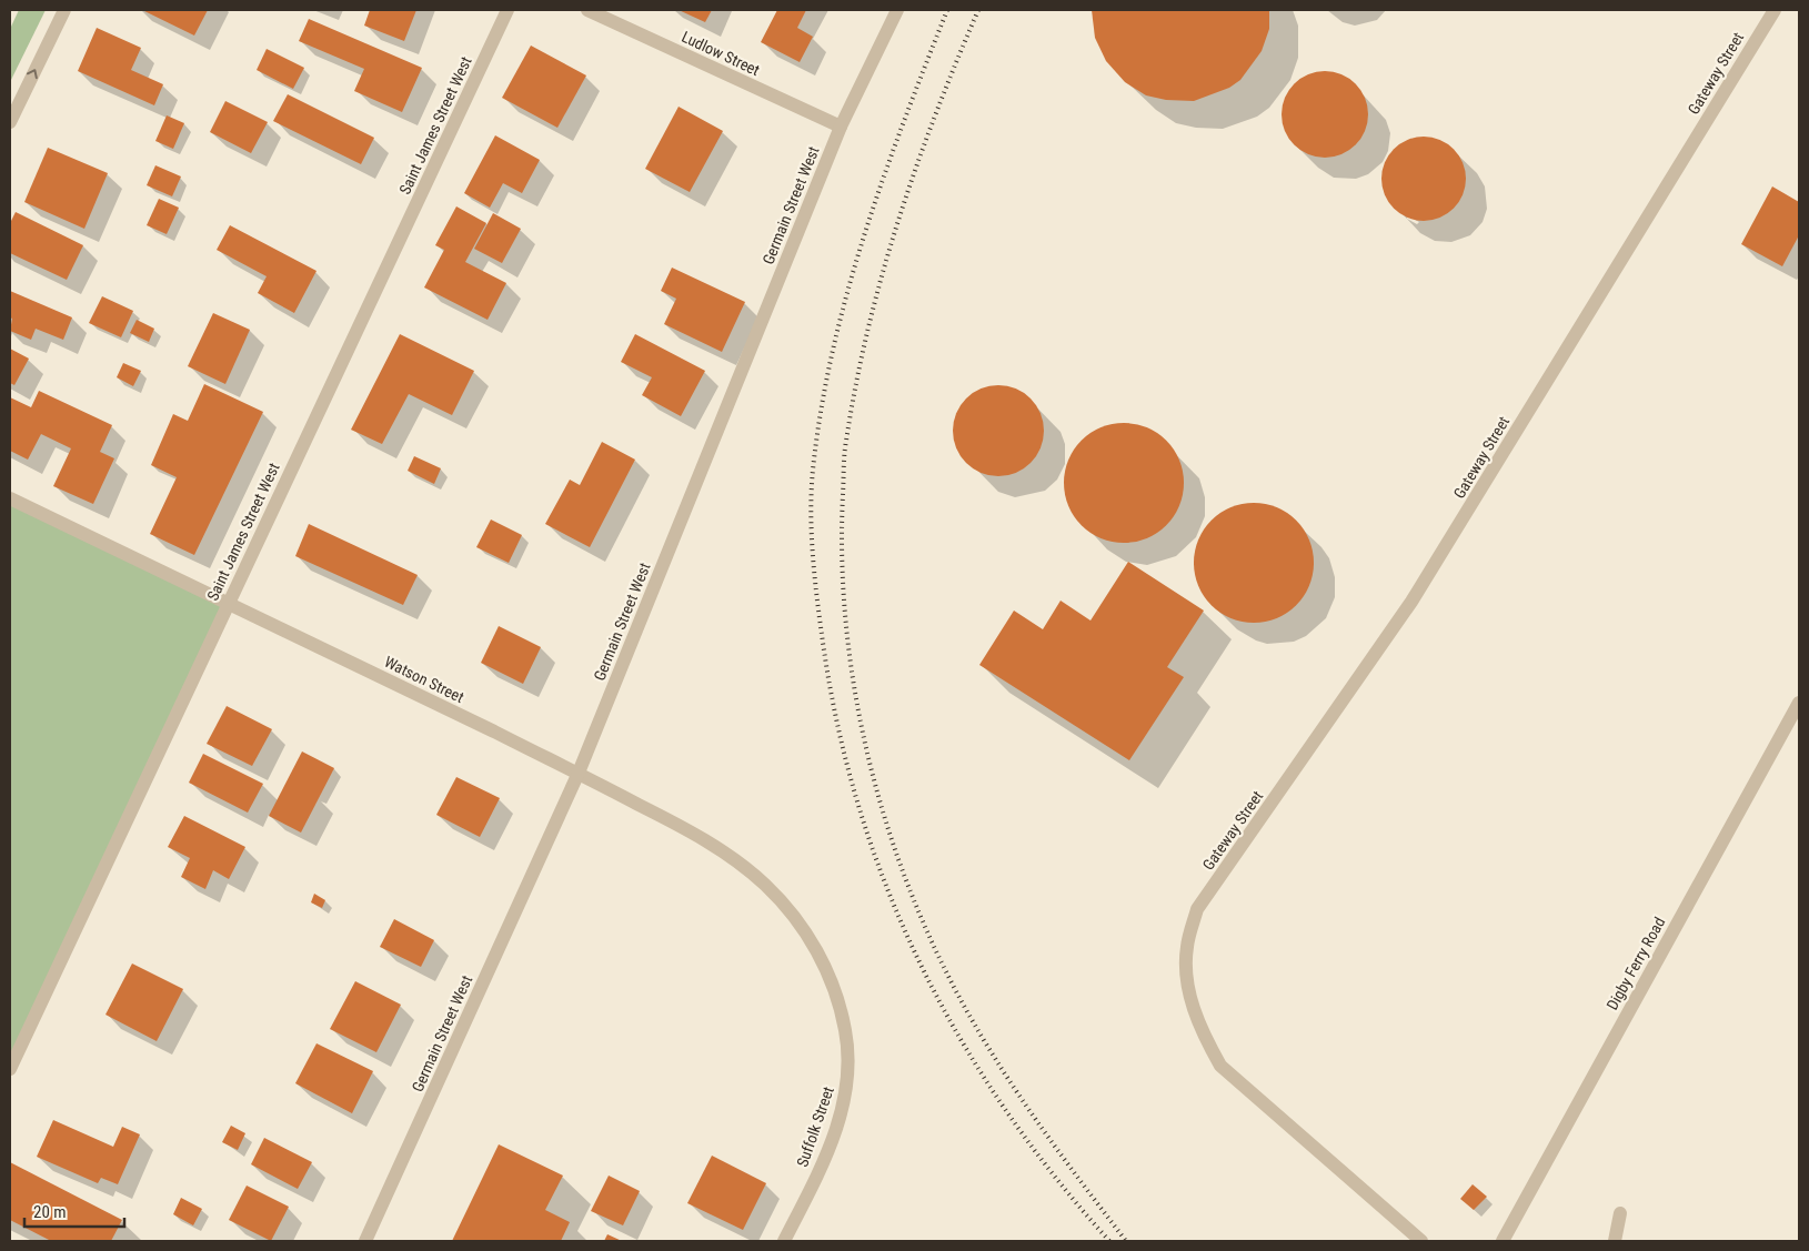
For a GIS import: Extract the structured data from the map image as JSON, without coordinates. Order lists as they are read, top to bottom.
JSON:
{
  "streets": {
    "street": [
      "Ludlow Street",
      "Gateway Street",
      "Saint James Street West",
      "Germain Street West",
      "Watson Street",
      "Digby Ferry Road",
      "Suffolk Street"
    ]
  },
  "crossings": [
    ["Ludlow Street", "Germain Street West"],
    ["Saint James Street West", "Watson Street"],
    ["Germain Street West", "Watson Street"],
    ["Watson Street", "Suffolk Street"]
  ],
  "scale_bar": "20 m"
}
